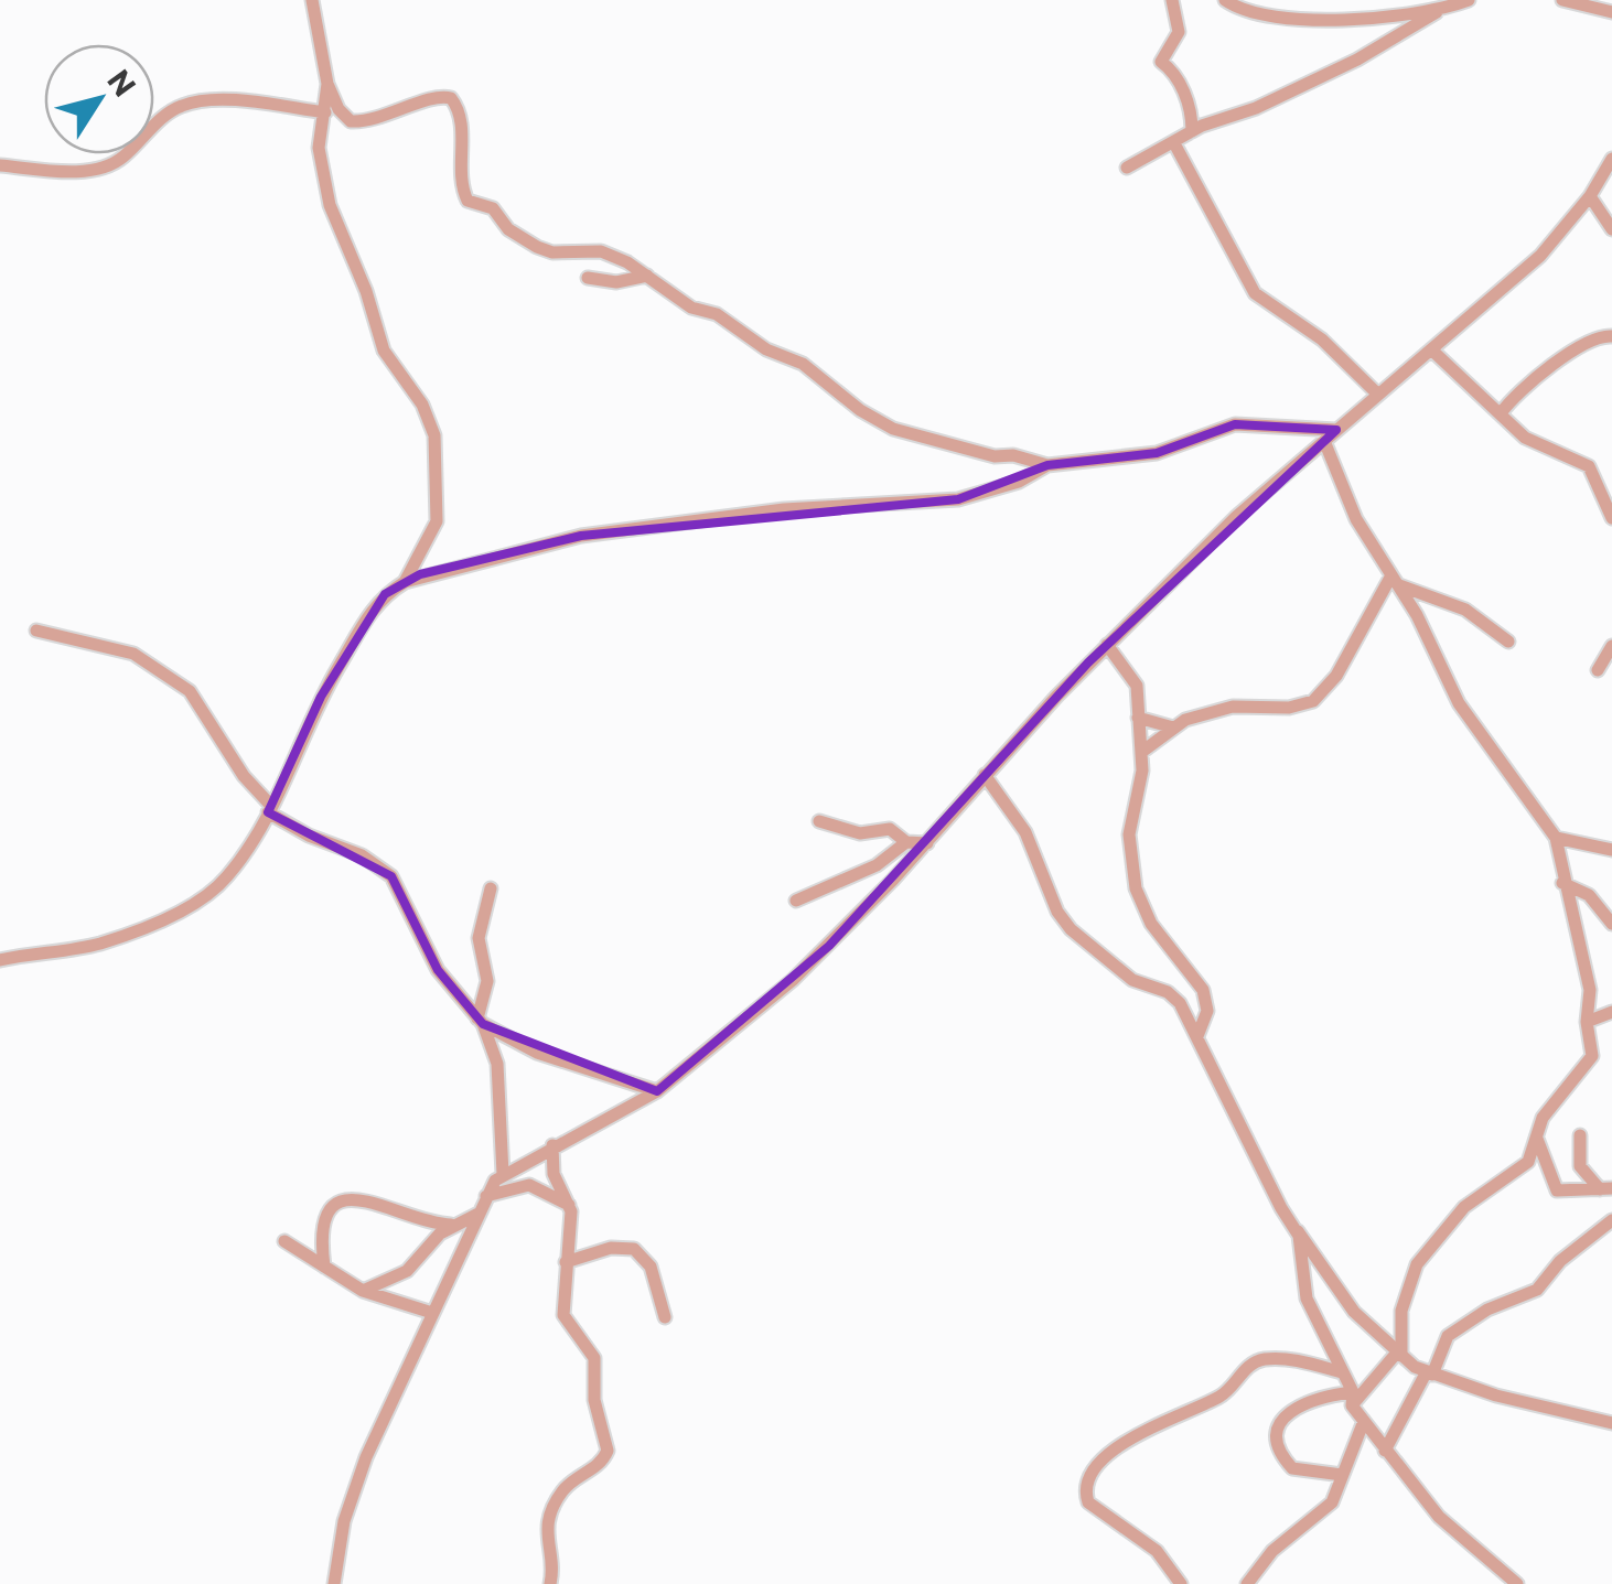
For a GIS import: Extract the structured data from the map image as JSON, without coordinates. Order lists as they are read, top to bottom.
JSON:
{
  "north": "top right"
}
